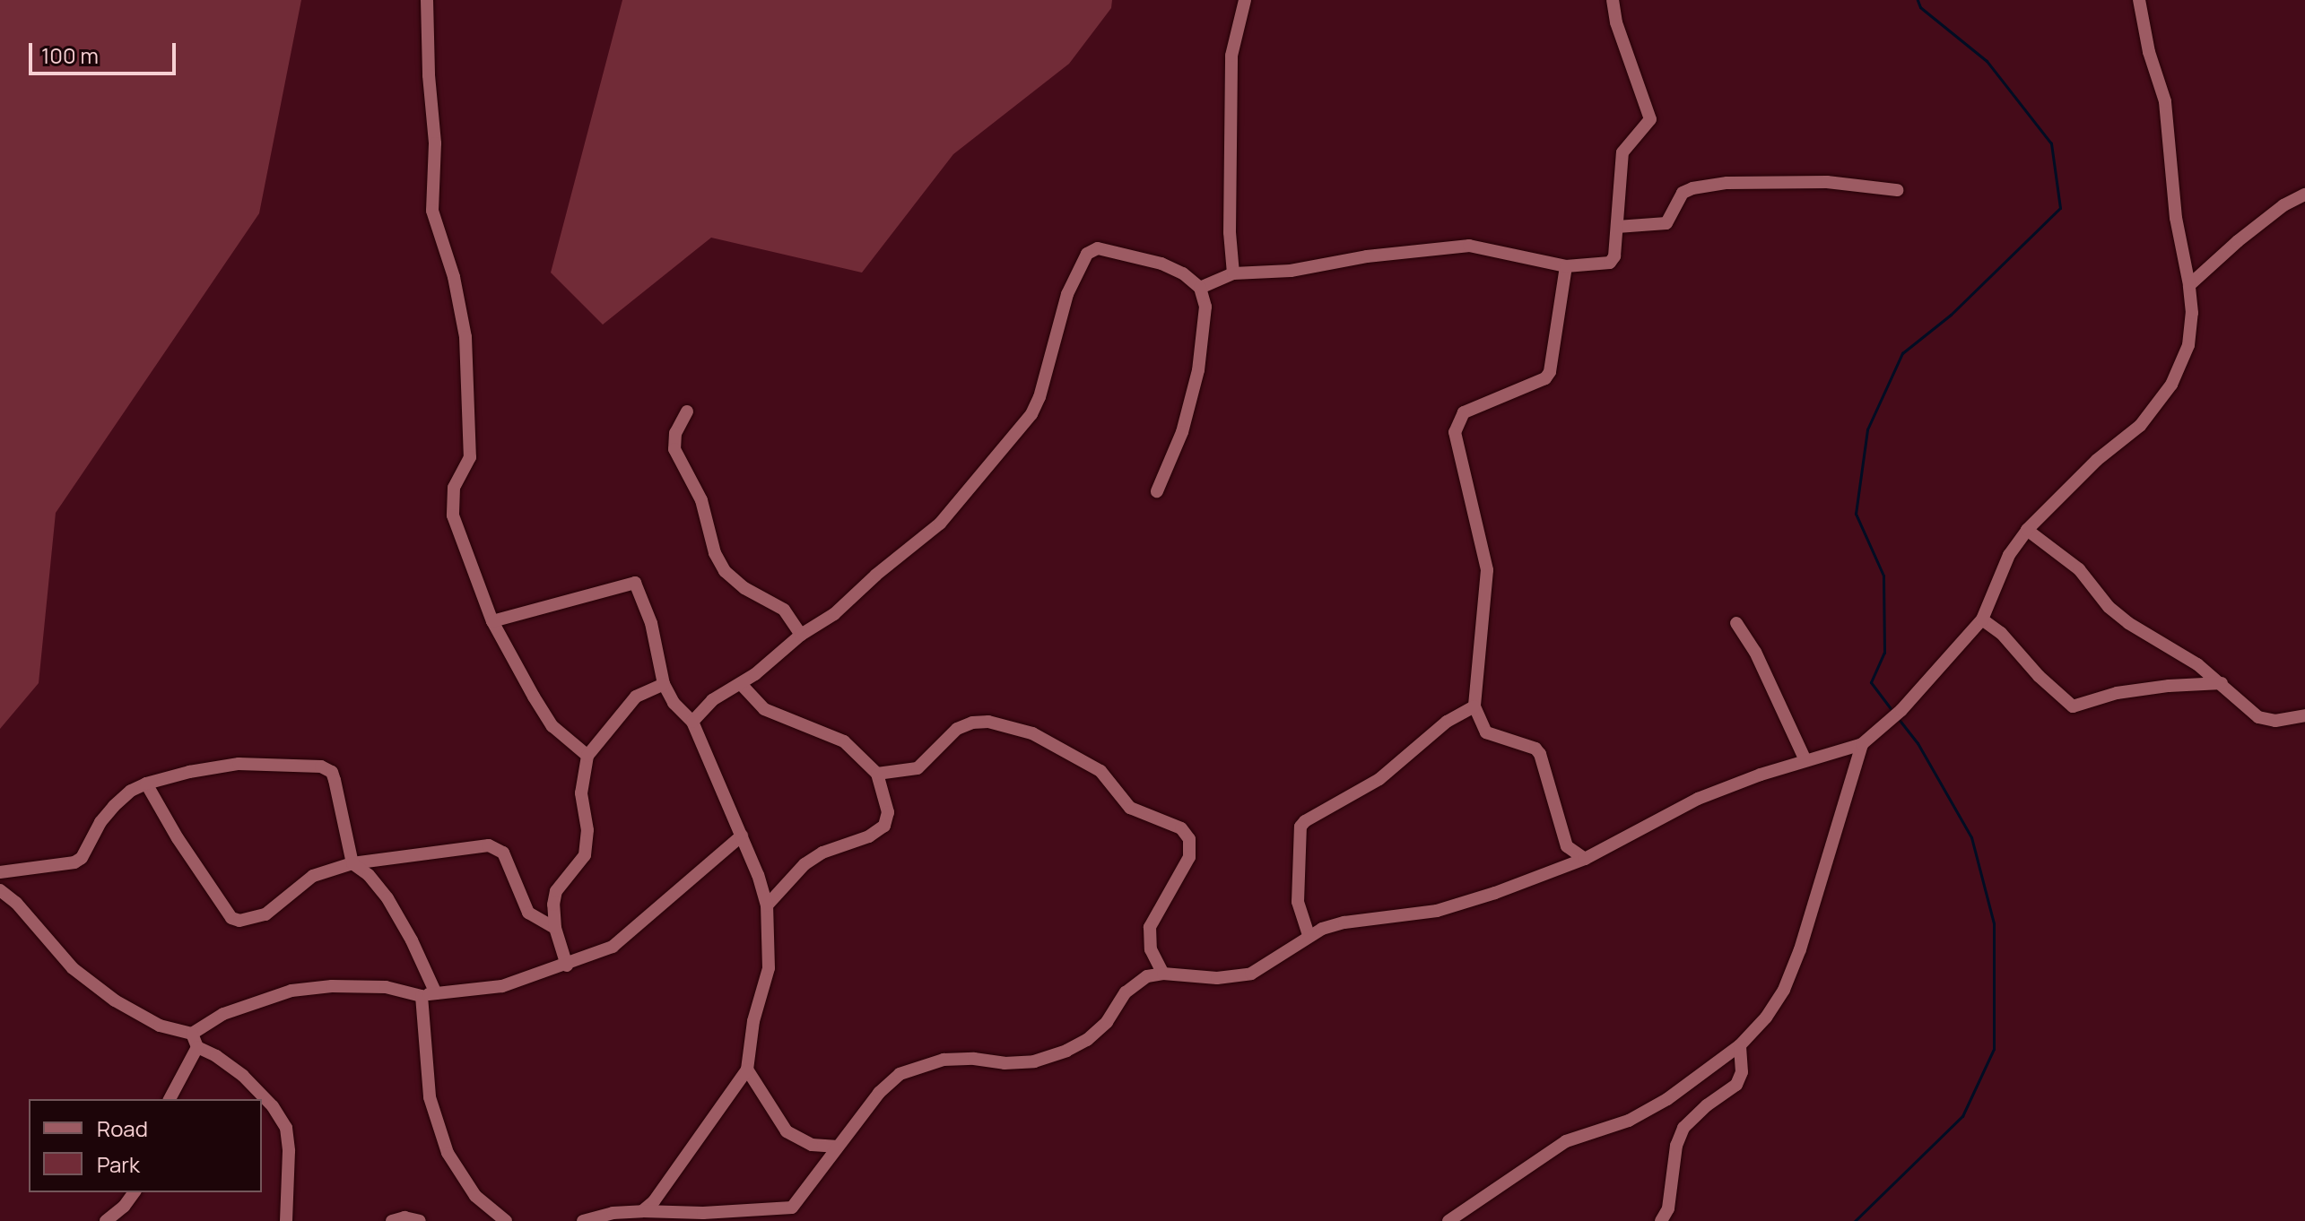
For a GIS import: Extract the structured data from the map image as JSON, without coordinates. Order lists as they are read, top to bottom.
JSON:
{
  "legend": ["Road", "Park"],
  "scale_bar": "100 m"
}
